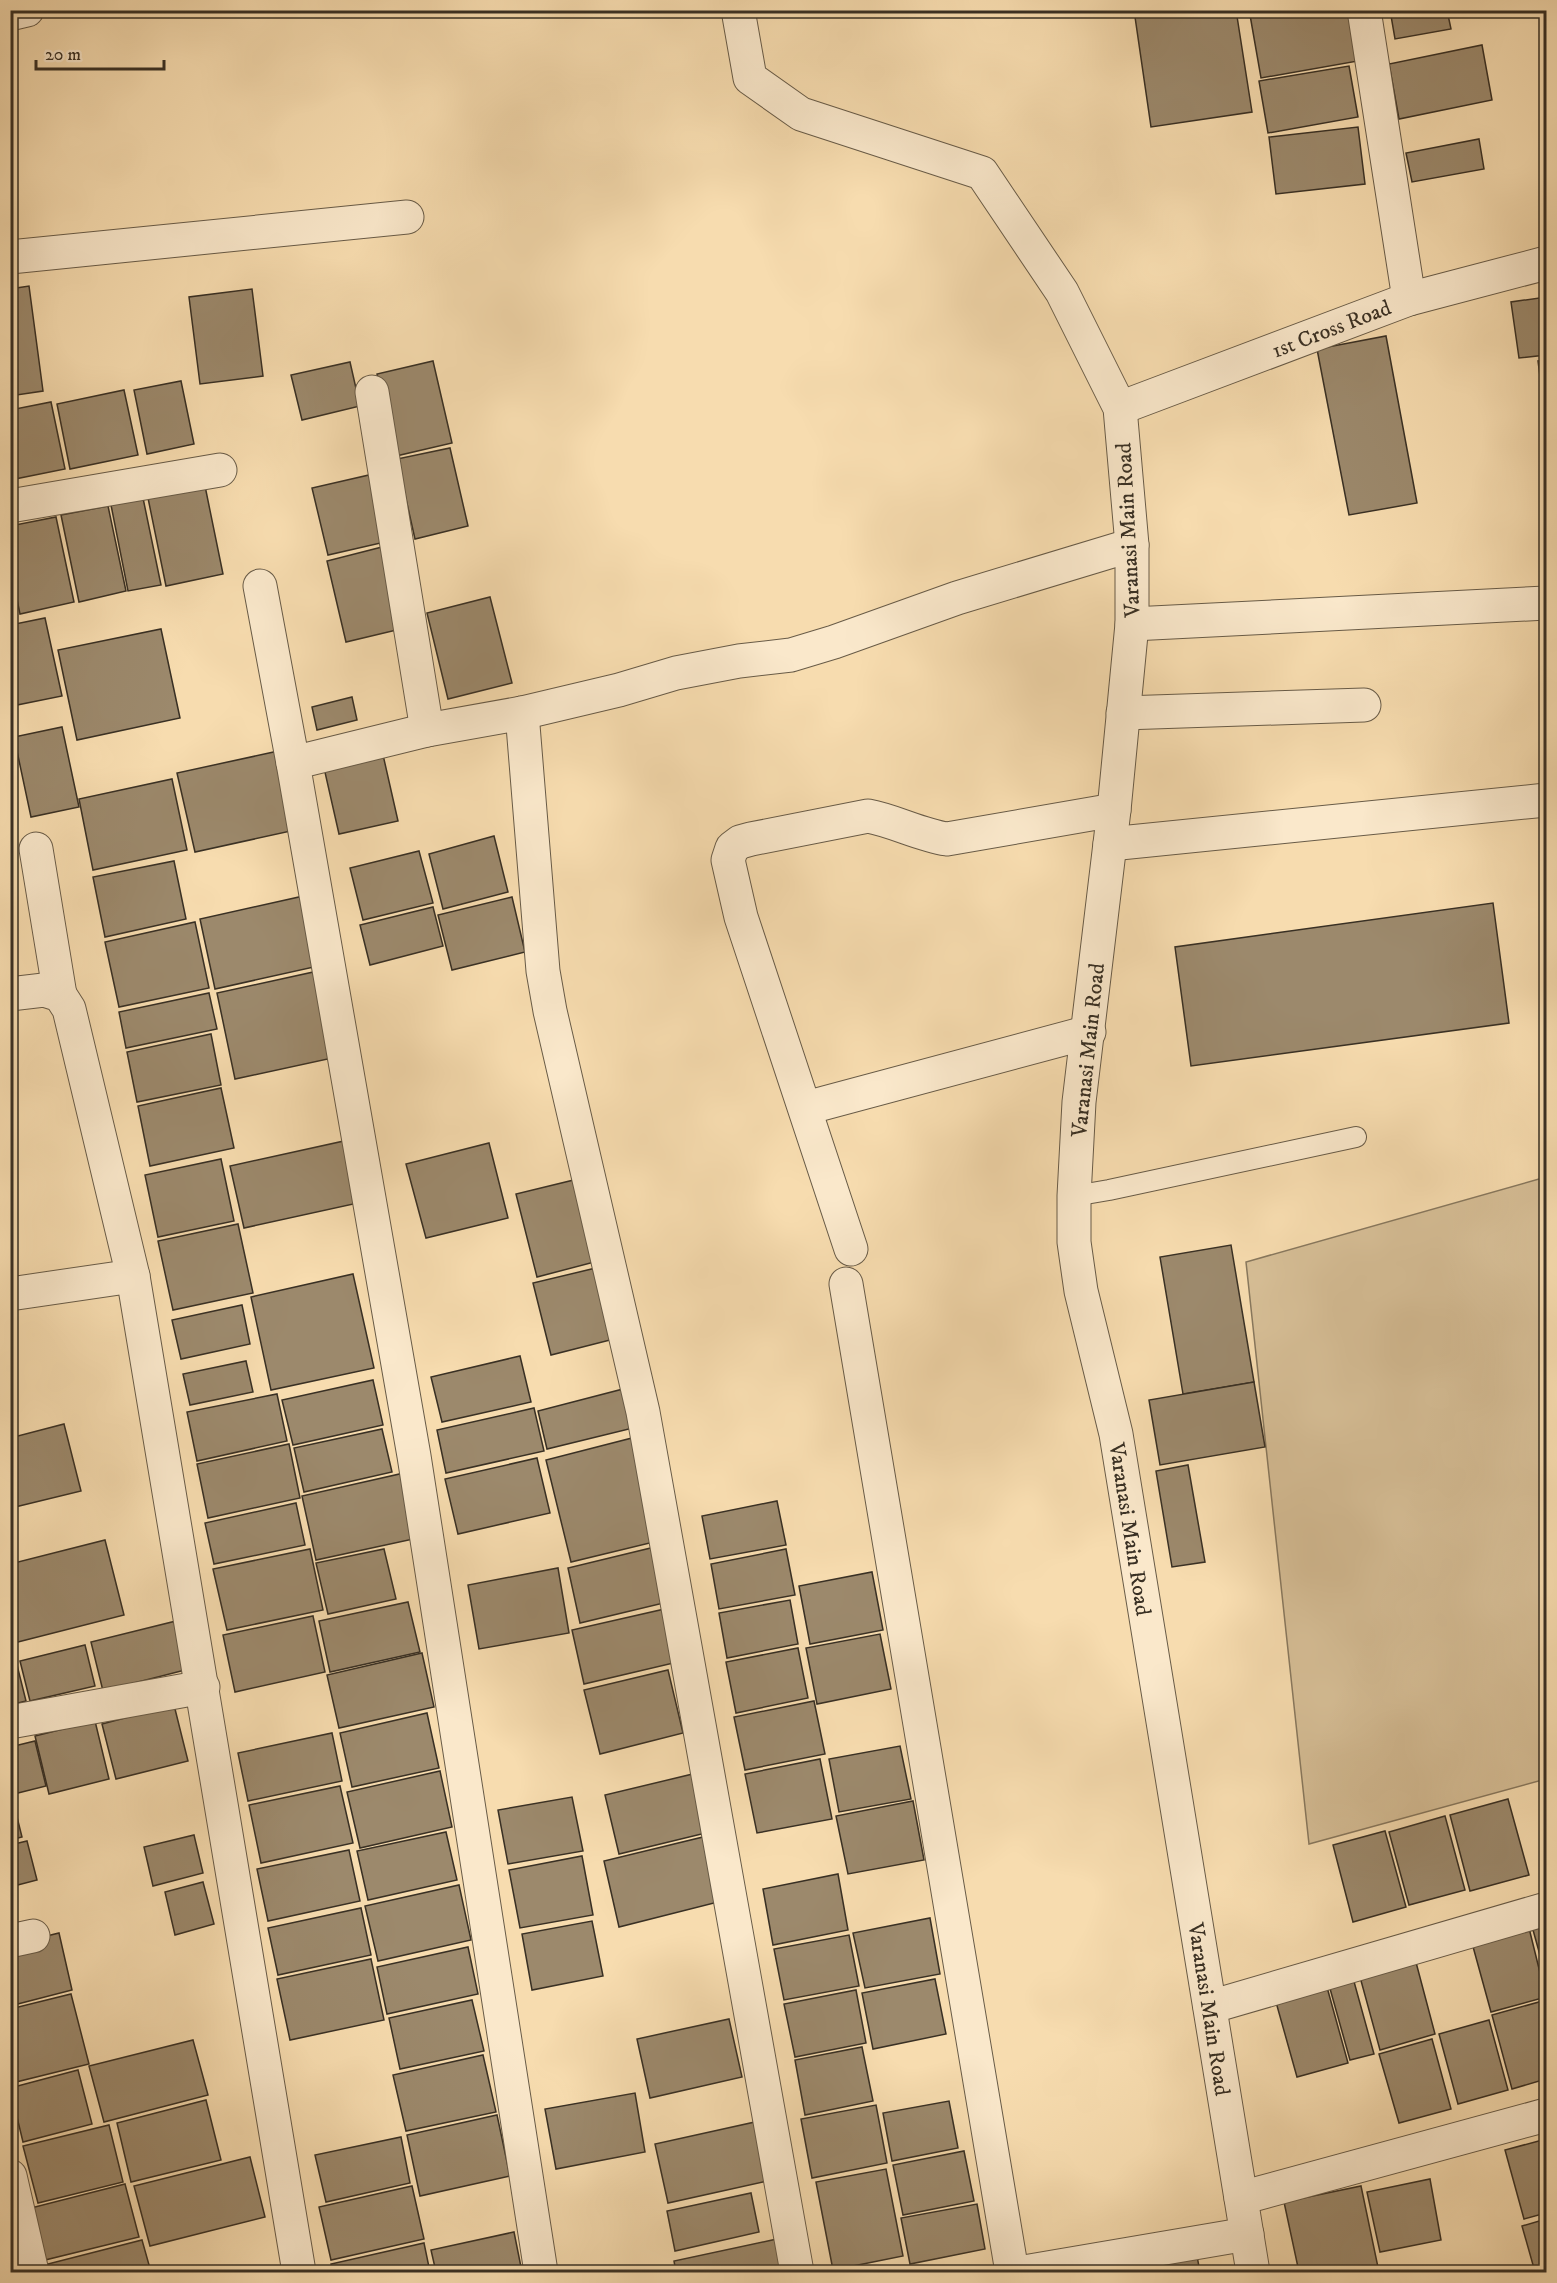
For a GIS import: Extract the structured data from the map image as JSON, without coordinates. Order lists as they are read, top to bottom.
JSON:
{
  "streets": {
    "street": ["1st Cross Road", "Varanasi Main Road"]
  },
  "crossings": [
    ["1st Cross Road", "Varanasi Main Road"]
  ],
  "scale_bar": "20 m"
}
